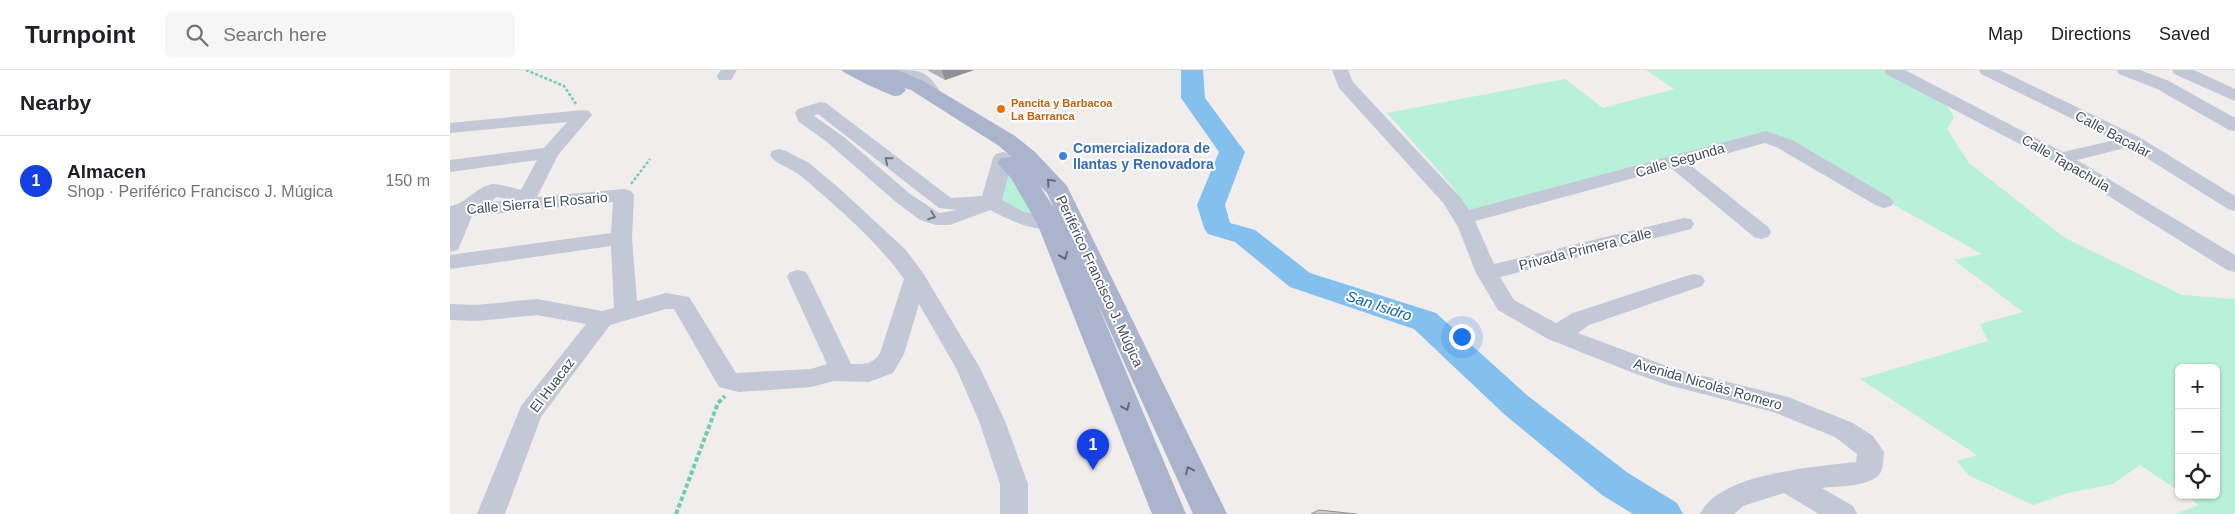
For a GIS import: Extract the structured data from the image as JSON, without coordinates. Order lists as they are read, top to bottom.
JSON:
{
  "streets": {
    "main road": ["Periférico Francisco J. Múgica"],
    "street": [
      "Calle Bacalar",
      "Calle Segunda",
      "Calle Tapachula",
      "Calle Sierra El Rosario",
      "Privada Primera Calle",
      "Avenida Nicolás Romero",
      "El Huacaz"
    ]
  },
  "crossings": [
    ["Calle Segunda", "Avenida Nicolás Romero"],
    ["Privada Primera Calle", "Avenida Nicolás Romero"]
  ],
  "water": ["San Isidro"],
  "places": ["Pancita y Barbacoa La Barranca", "Comercializadora de llantas y Renovadora"],
  "page": {
    "header": "Turnpoint",
    "search": "Search here",
    "nav": ["Map", "Directions", "Saved"],
    "heading": "Nearby",
    "list": [
      {
        "mark": "1",
        "name": "Almacen",
        "note": "Shop · Periférico Francisco J. Múgica",
        "value": "150 m"
      }
    ],
    "map_buttons": ["+", "−"],
    "pins": "1"
  }
}
